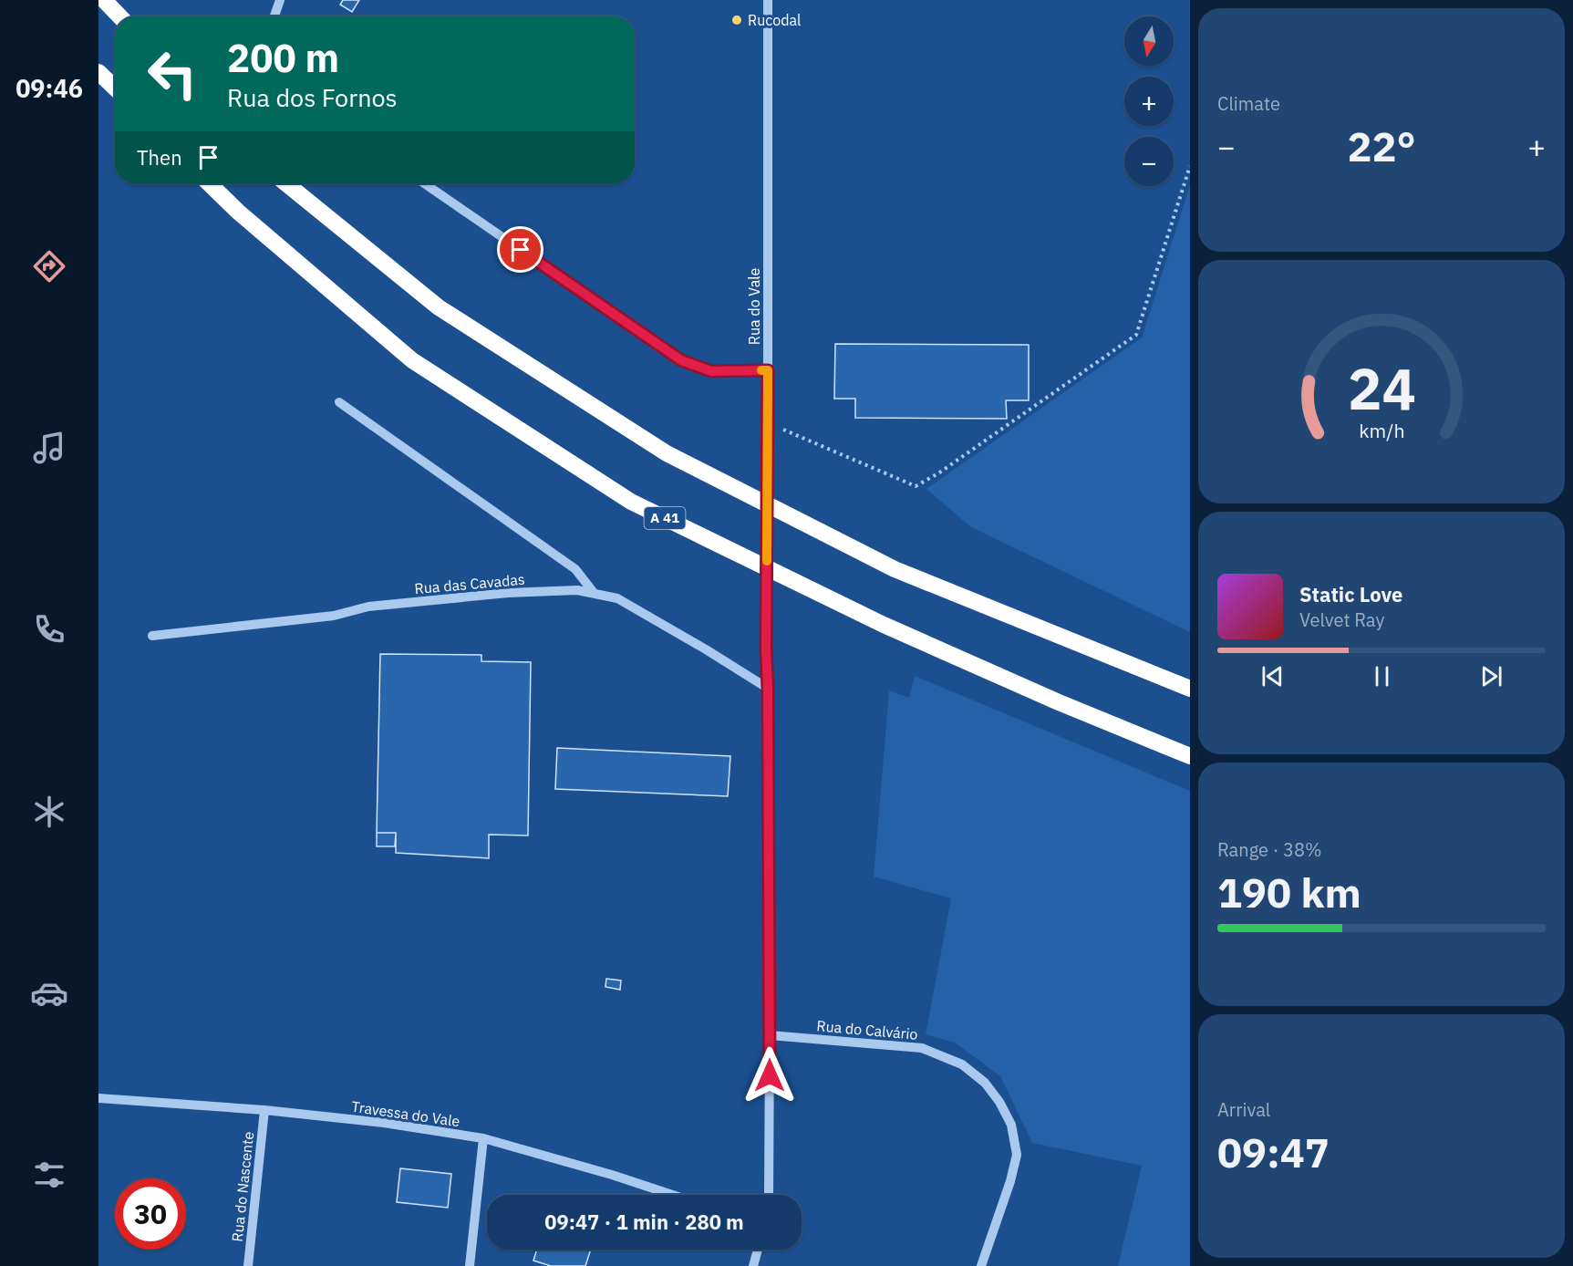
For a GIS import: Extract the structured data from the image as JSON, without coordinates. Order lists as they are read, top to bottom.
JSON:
{
  "streets": {
    "highway": ["A 41"],
    "street": [
      "Rua do Vale",
      "Rua das Cavadas",
      "Rua do Calvário",
      "Travessa do Vale",
      "Rua do Nascente"
    ]
  },
  "crossings": [
    ["Rua do Vale", "Rua das Cavadas"],
    ["Rua do Vale", "Rua do Calvário"],
    ["Travessa do Vale", "Rua do Nascente"]
  ],
  "places": ["Rucodal"],
  "north": "bottom",
  "page": {
    "tabs": "09:46",
    "tile": [
      "Climate",
      ["Range · 38%", "190 km"],
      ["Arrival", "09:47"]
    ],
    "map_buttons": ["+", "−"],
    "turn": ["200 m", "Rua dos Fornos"],
    "heat": ["−", "22°", "+"],
    "then": "Then",
    "song": ["Static Love", "Velvet Ray"],
    "limit": "30",
    "trip": "09:47 · 1 min · 280 m",
    "gauge": ["24", "km/h"]
  }
}
